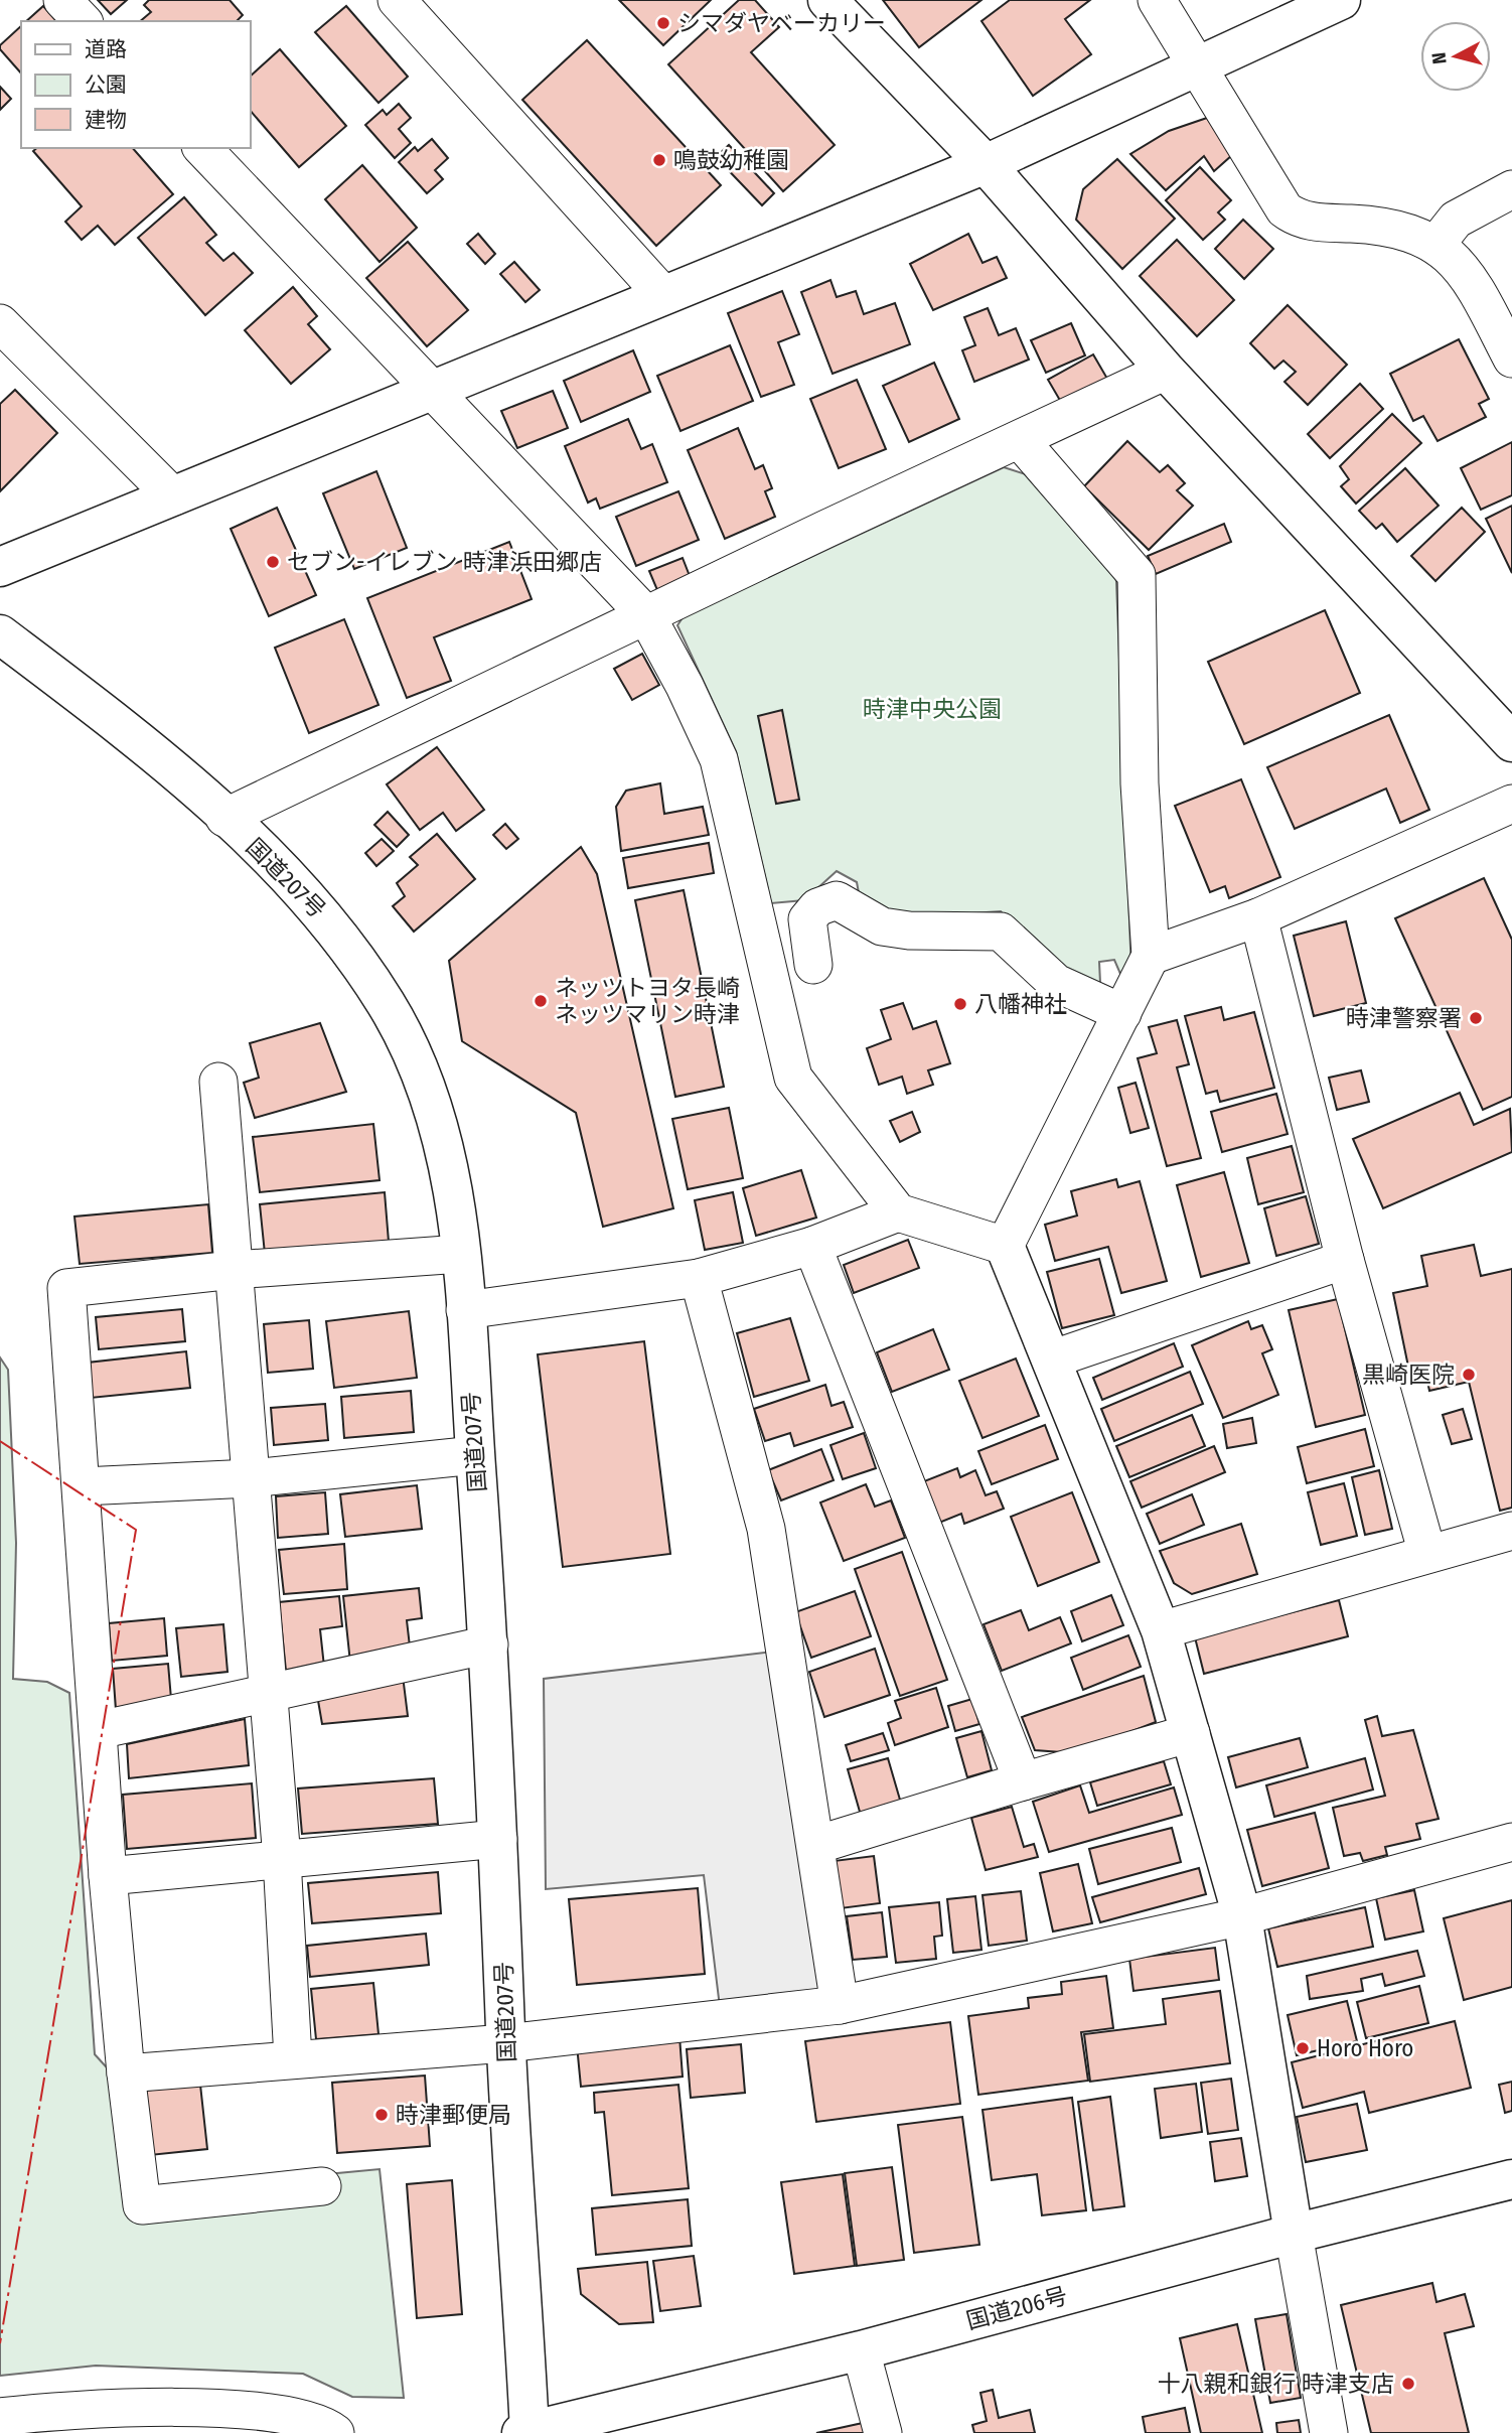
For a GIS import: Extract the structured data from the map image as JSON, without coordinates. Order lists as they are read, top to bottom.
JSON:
{
  "streets": {
    "main road": ["国道207号", "国道206号"]
  },
  "crossings": [
    ["国道207号", "国道206号"]
  ],
  "parks": ["時津中央公園"],
  "places": [
    "シマダヤベーカリー",
    "鳴鼓幼稚園",
    "セブン-イレブン 時津浜田郷店",
    "ネッツトヨタ長崎 ネッツマリン時津",
    "八幡神社",
    "時津警察署",
    "黒崎医院",
    "Horo Horo",
    "時津郵便局",
    "十八親和銀行 時津支店"
  ],
  "legend": ["道路", "公園", "建物"],
  "north": "left"
}
